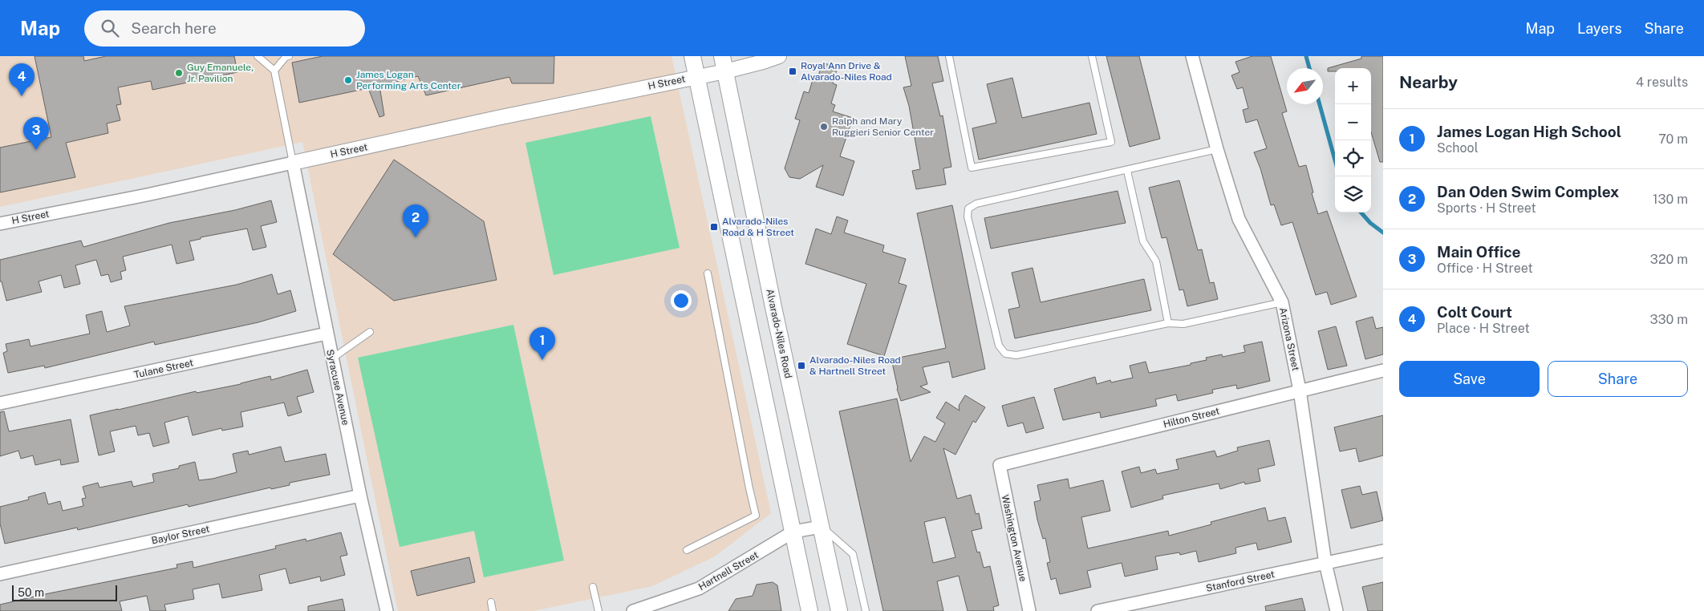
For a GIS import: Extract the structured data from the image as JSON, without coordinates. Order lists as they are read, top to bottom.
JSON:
{
  "streets": {
    "main road": ["Alvarado-Niles Road"],
    "street": [
      "H Street",
      "Arizona Street",
      "Tulane Street",
      "Syracuse Avenue",
      "Hilton Street",
      "Baylor Street",
      "Washington Avenue",
      "Hartnell Street",
      "Stanford Street"
    ]
  },
  "crossings": [
    ["H Street", "Alvarado-Niles Road"],
    ["H Street", "Syracuse Avenue"],
    ["Alvarado-Niles Road", "Hartnell Street"],
    ["Arizona Street", "Hilton Street"],
    ["Arizona Street", "Stanford Street"],
    ["Tulane Street", "Syracuse Avenue"],
    ["Syracuse Avenue", "Baylor Street"],
    ["Hilton Street", "Washington Avenue"]
  ],
  "places": {
    "transit": ["Royal Ann Drive & Alvarado-Niles Road", "Alvarado-Niles Road & H Street", "Alvarado-Niles Road & Hartnell Street"],
    "other": ["Guy Emanuele, Jr. Pavilion", "James Logan Performing Arts Center", "Ralph and Mary Ruggieri Senior Center"]
  },
  "scale_bar": "50 m",
  "north": "bottom left",
  "page": {
    "header": "Map",
    "search": "Search here",
    "nav": ["Map", "Layers", "Share"],
    "heading": ["Nearby", "4 results"],
    "pins": [
      "4",
      "3",
      "2",
      "1"
    ],
    "map_buttons": ["+", "−"],
    "list": [
      {
        "mark": "1",
        "name": "James Logan High School",
        "note": "School",
        "value": "70 m"
      },
      {
        "mark": "2",
        "name": "Dan Oden Swim Complex",
        "note": "Sports · H Street",
        "value": "130 m"
      },
      {
        "mark": "3",
        "name": "Main Office",
        "note": "Office · H Street",
        "value": "320 m"
      },
      {
        "mark": "4",
        "name": "Colt Court",
        "note": "Place · H Street",
        "value": "330 m"
      }
    ],
    "buttons": ["Save", "Share"],
    "scale": "50 m"
  }
}
